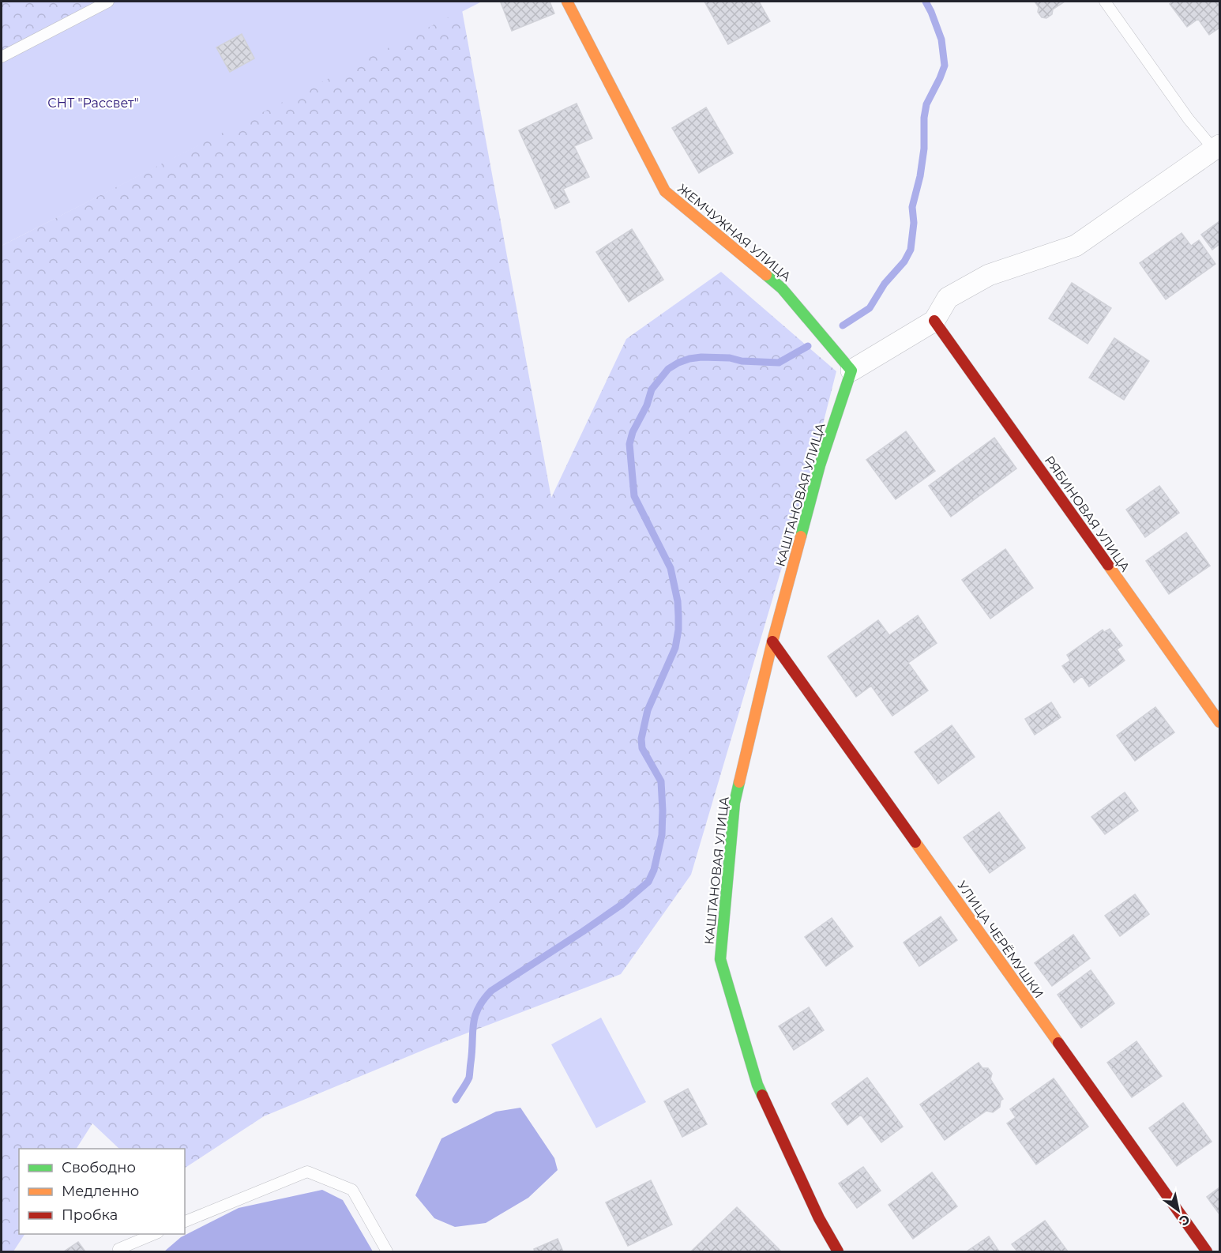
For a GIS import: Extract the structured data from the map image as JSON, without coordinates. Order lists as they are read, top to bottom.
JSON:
{
  "streets": {
    "street": [
      "ЖЕМЧУЖНАЯ УЛИЦА",
      "КАШТАНОВАЯ УЛИЦА",
      "РЯБИНОВАЯ УЛИЦА",
      "УЛИЦА ЧЕРЁМУШКИ"
    ]
  },
  "crossings": [
    ["ЖЕМЧУЖНАЯ УЛИЦА", "КАШТАНОВАЯ УЛИЦА"],
    ["КАШТАНОВАЯ УЛИЦА", "УЛИЦА ЧЕРЁМУШКИ"]
  ],
  "parks": ["СНТ \"Рассвет\""],
  "legend": ["Свободно", "Медленно", "Пробка"],
  "north": "bottom right"
}
